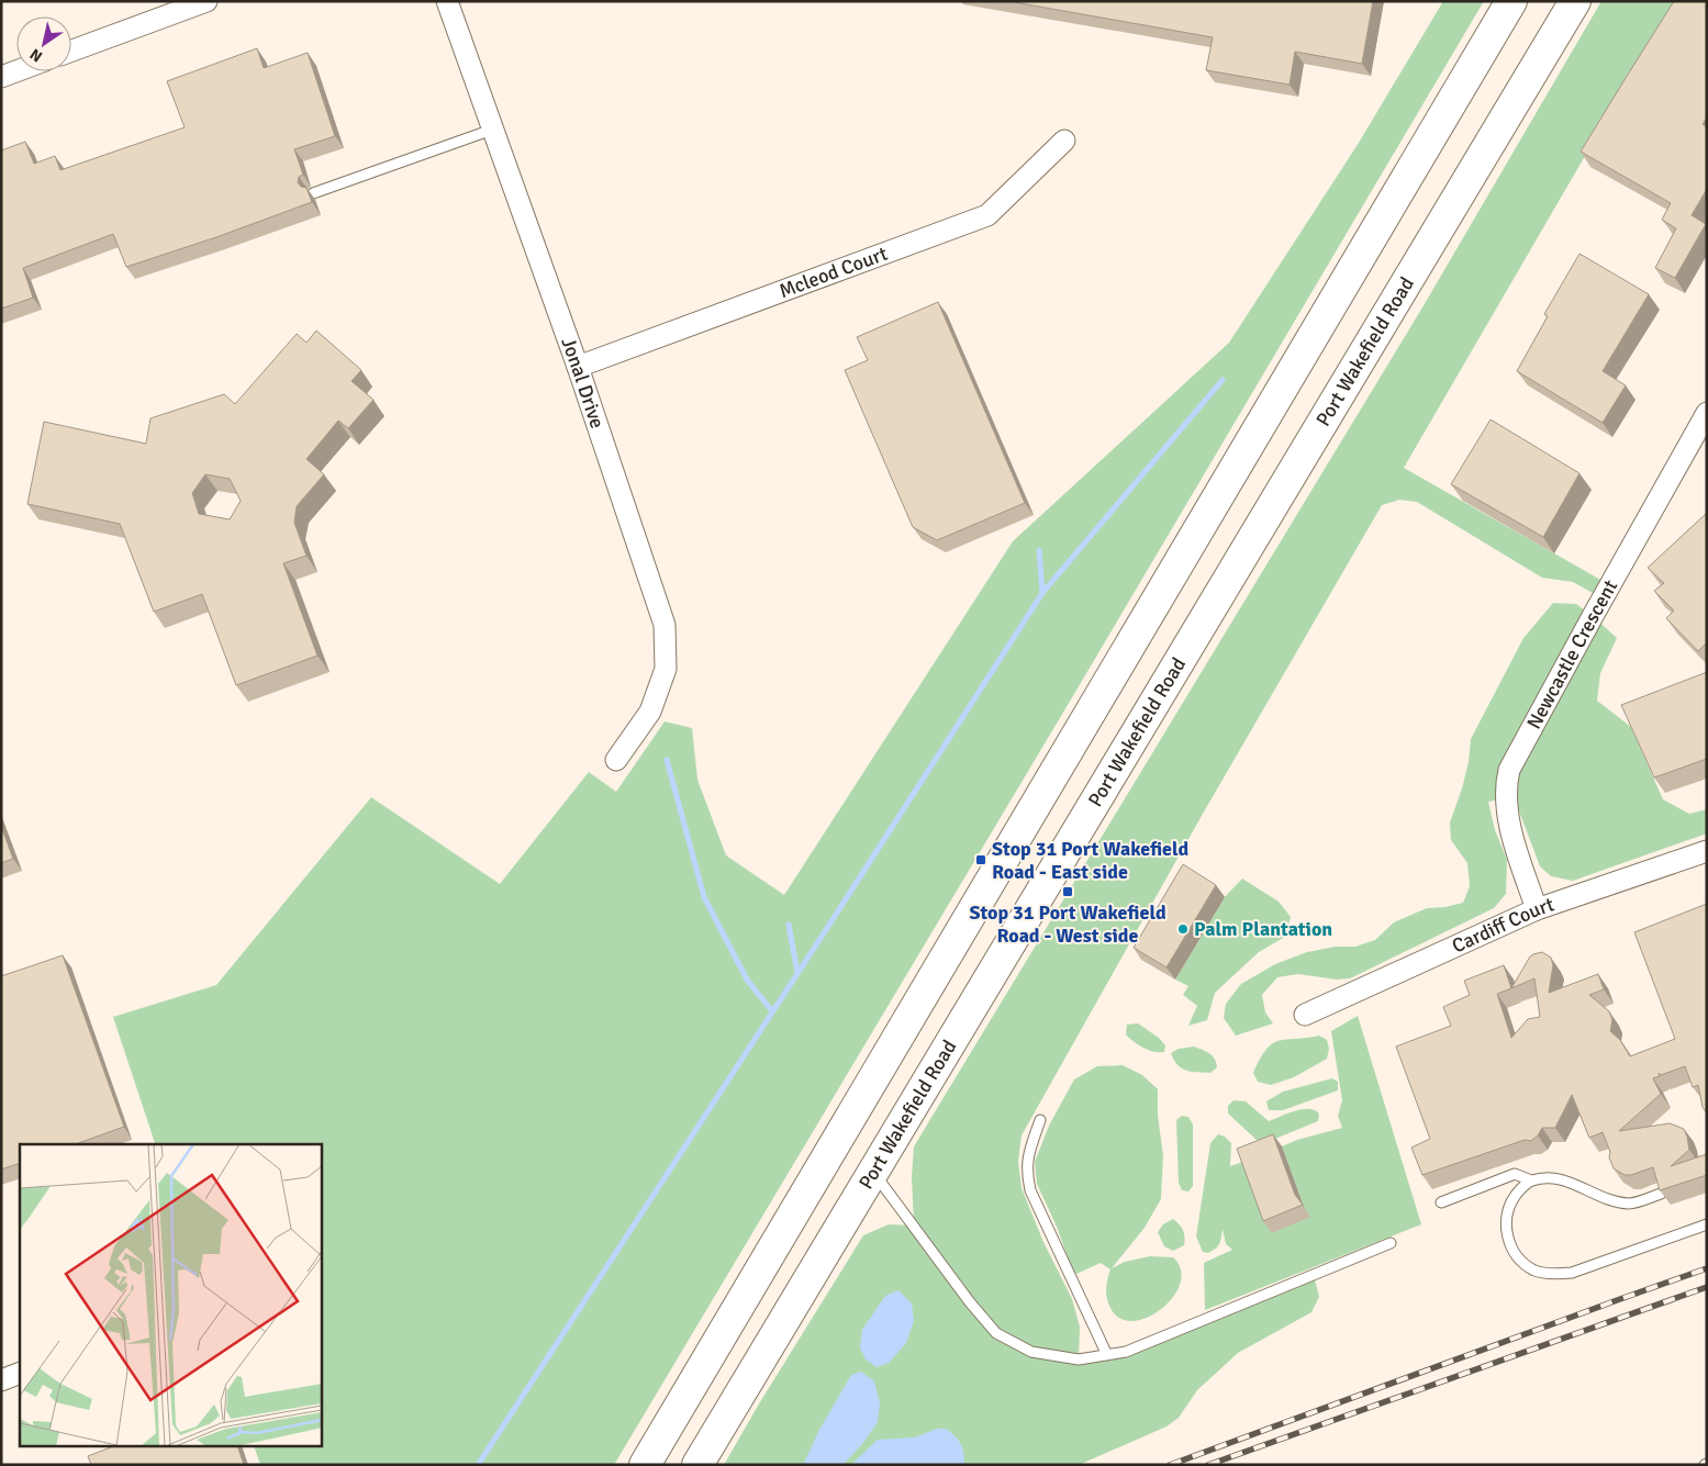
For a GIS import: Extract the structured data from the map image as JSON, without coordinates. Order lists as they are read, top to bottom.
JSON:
{
  "streets": {
    "highway": ["Port Wakefield Road"],
    "street": [
      "Mcleod Court",
      "Jonal Drive",
      "Newcastle Crescent",
      "Cardiff Court"
    ]
  },
  "crossings": [
    ["Mcleod Court", "Jonal Drive"],
    ["Newcastle Crescent", "Cardiff Court"]
  ],
  "places": {
    "transit": ["Stop 31 Port Wakefield Road - East side", "Stop 31 Port Wakefield Road - West side"],
    "other": ["Palm Plantation"]
  },
  "north": "bottom left"
}
